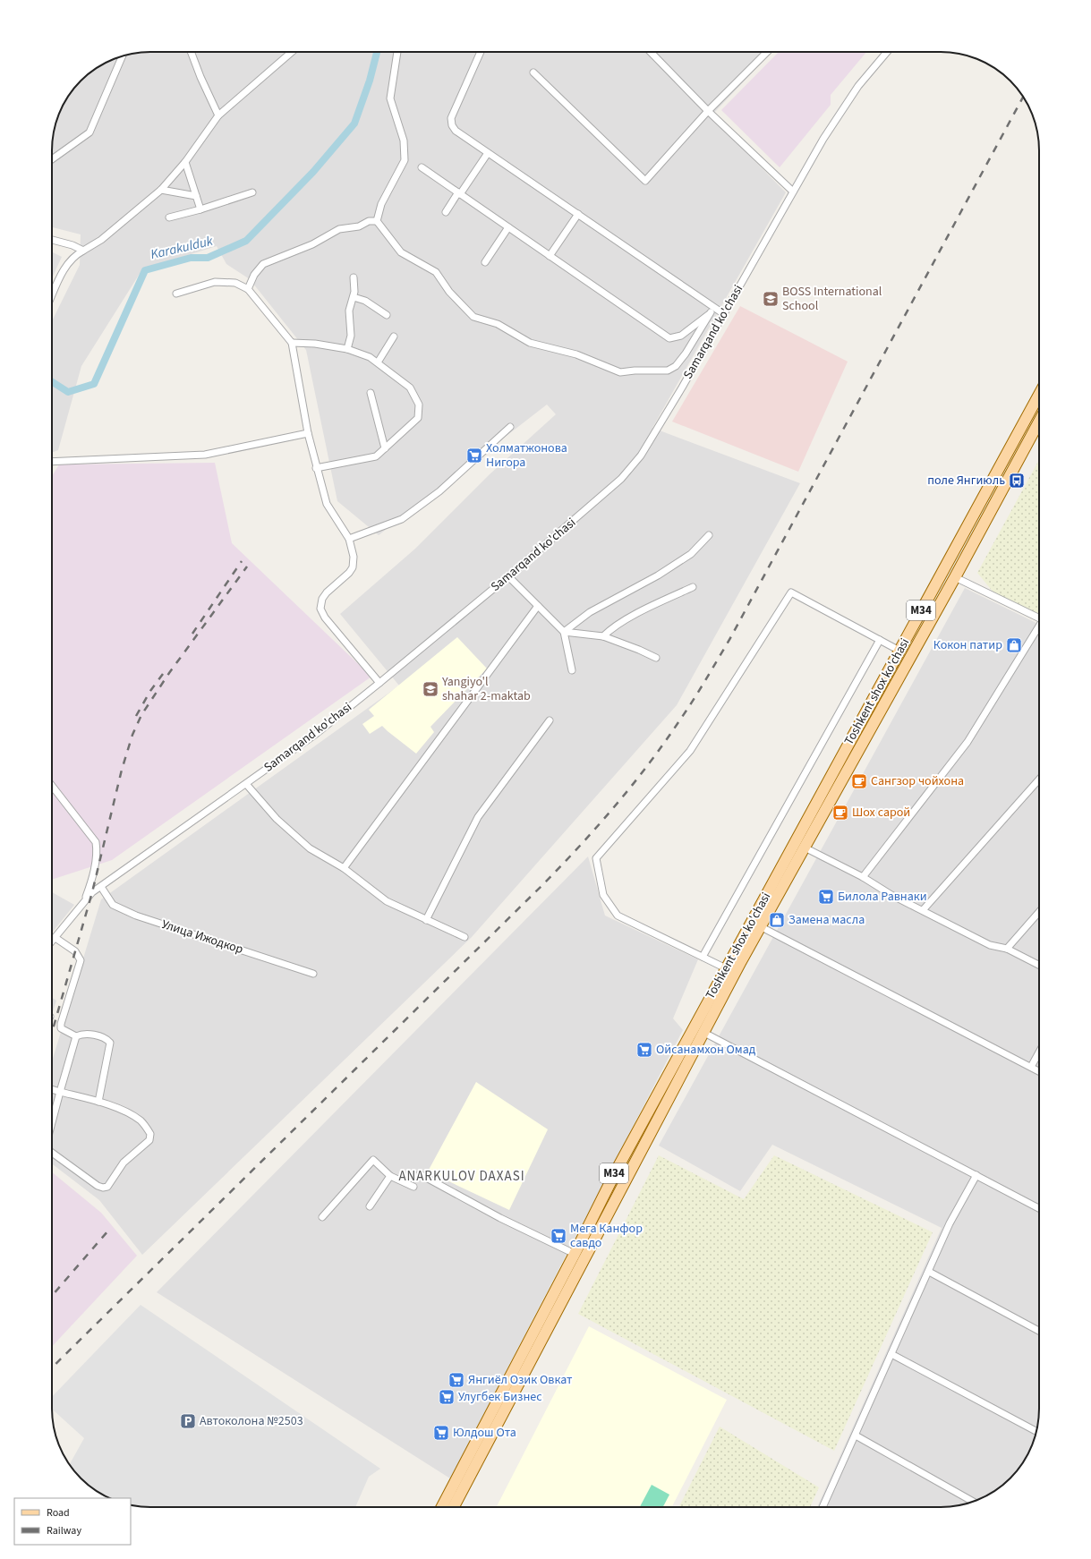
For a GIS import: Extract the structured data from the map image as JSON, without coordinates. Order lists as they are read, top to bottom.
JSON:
{
  "streets": {
    "main road": ["M34", "Toshkent shox ko'chasi"],
    "street": ["Samarqand ko'chasi", "Улица Ижодкор"]
  },
  "crossings": [
    ["Samarqand ko'chasi", "Улица Ижодкор"]
  ],
  "districts": ["ANARKULOV DAXASI"],
  "water": ["Karakulduk"],
  "places": {
    "school or university": ["BOSS International School", "Yangiyo'l shahar 2-maktab"],
    "supermarket": [
      "Холматжонова Нигора",
      "Билола Равнаки",
      "Ойсанамхон Омад",
      "Мега Канфор савдо",
      "Янгиёл Озик Овкат",
      "Улугбек Бизнес",
      "Юлдош Ота"
    ],
    "bus stop": ["поле Янгиюль"],
    "shop": ["Кокон патир", "Замена масла"],
    "cafe": ["Сангзор чойхона", "Шох сарой"],
    "parking": ["Автоколона №2503"]
  },
  "legend": ["Road", "Railway"]
}
